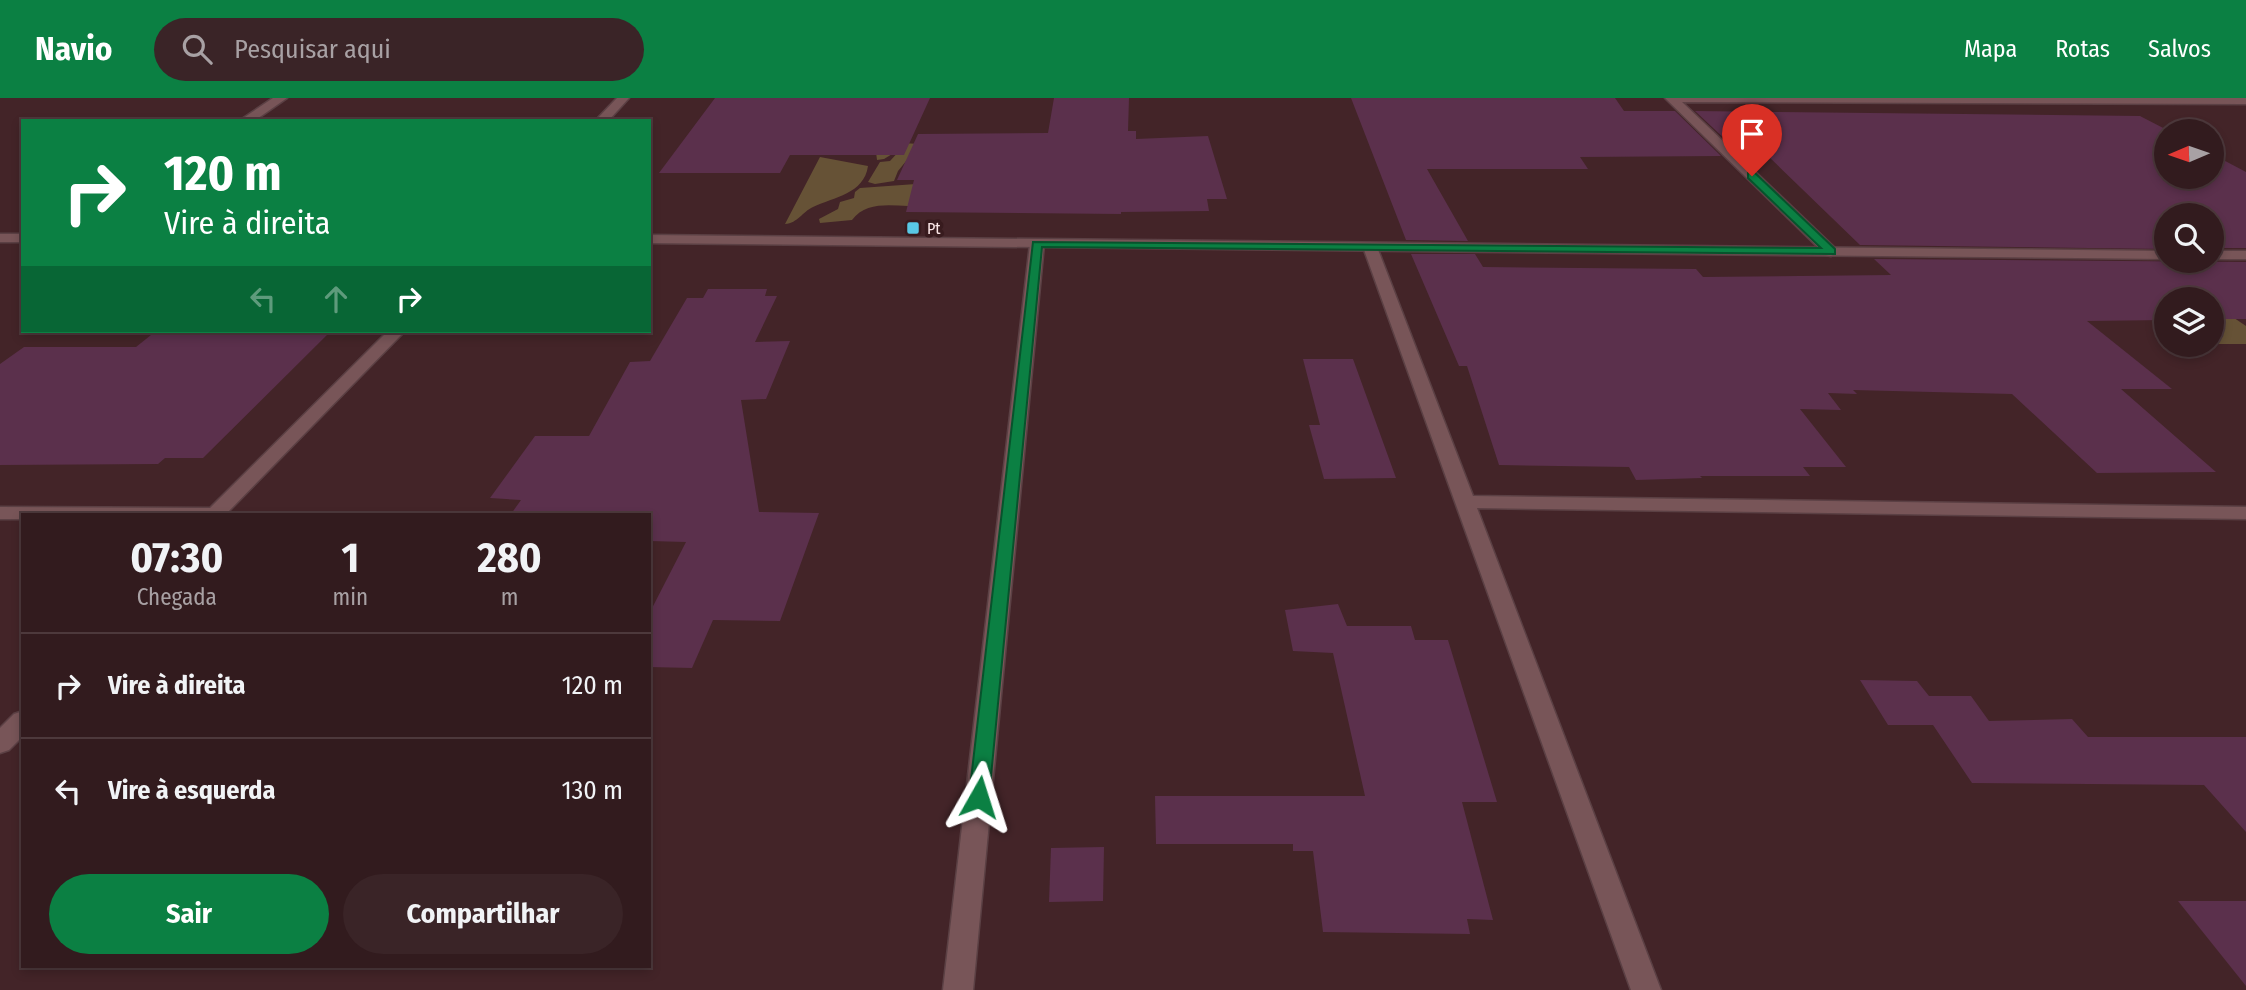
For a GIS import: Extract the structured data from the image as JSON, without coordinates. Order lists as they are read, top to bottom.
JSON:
{
  "places": {
    "transit": ["Pt"]
  },
  "north": "left",
  "page": {
    "header": "Navio",
    "search": "Pesquisar aqui",
    "nav": ["Mapa", "Rotas", "Salvos"],
    "turn": ["120 m", "Vire à direita"],
    "eta": [
      "07:30",
      "Chegada",
      "1",
      "min",
      "280",
      "m"
    ],
    "list": [
      {
        "name": "Vire à direita",
        "value": "120 m"
      },
      {
        "name": "Vire à esquerda",
        "value": "130 m"
      }
    ],
    "buttons": ["Sair", "Compartilhar"]
  }
}
